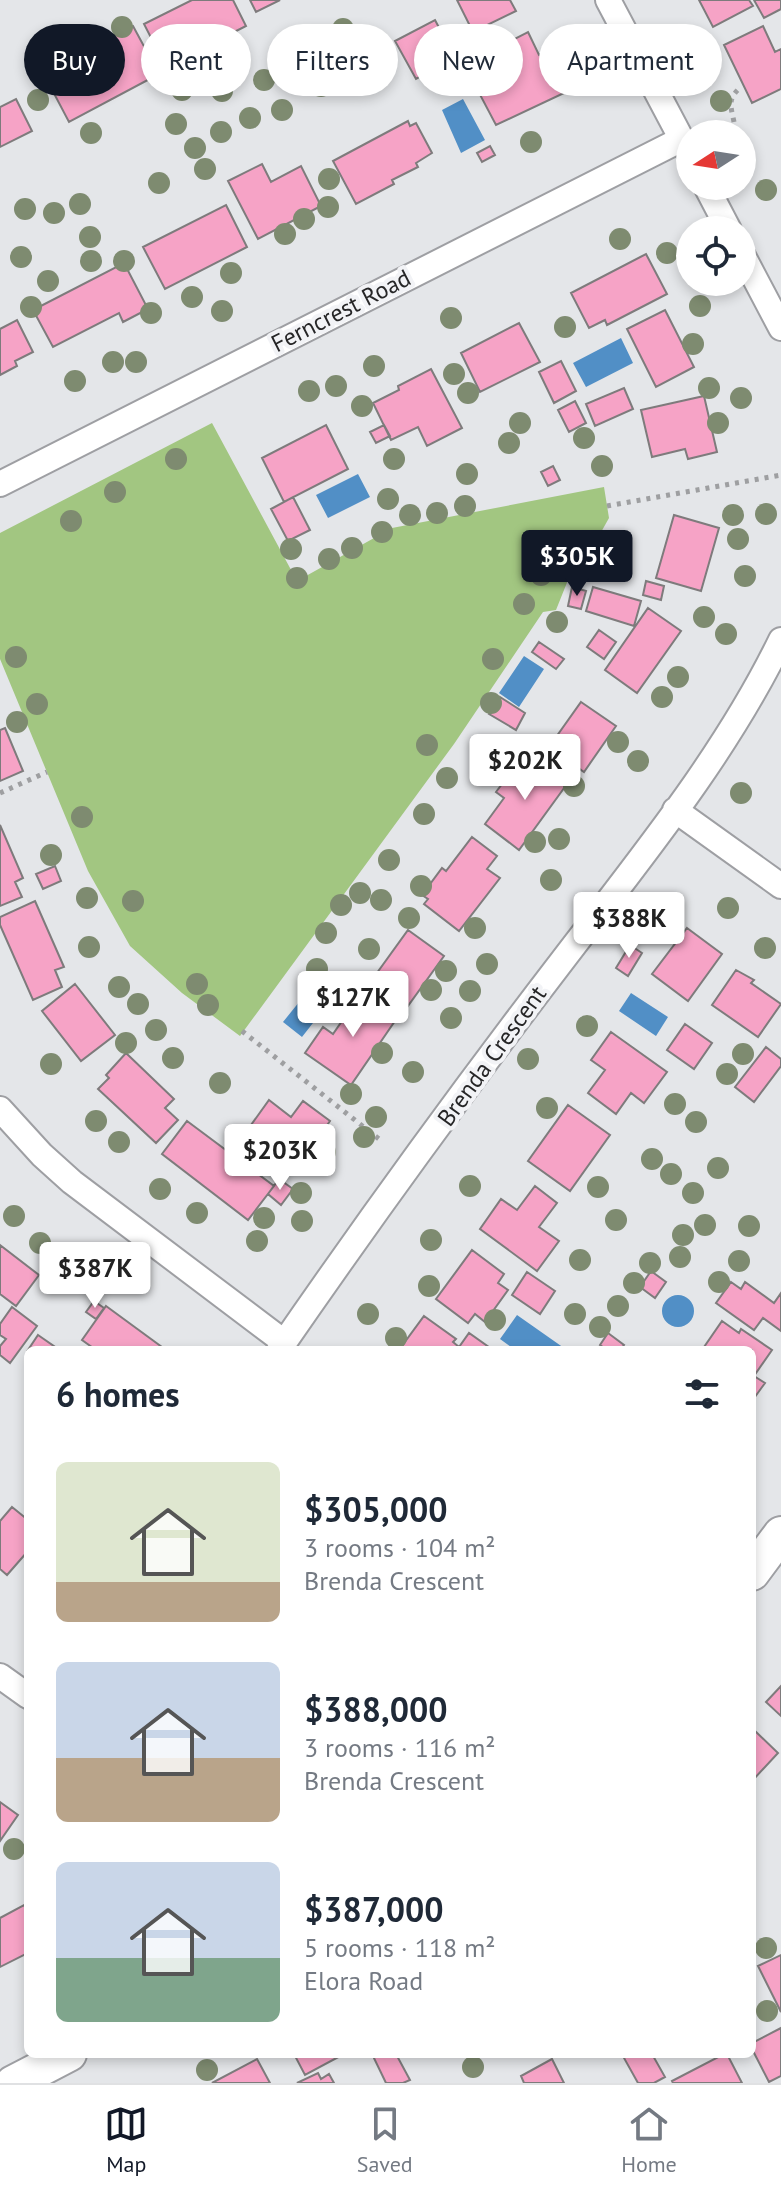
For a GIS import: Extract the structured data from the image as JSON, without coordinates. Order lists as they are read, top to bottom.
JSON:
{
  "streets": {
    "street": ["Ferncrest Road", "Brenda Crescent"]
  },
  "north": "left",
  "page": {
    "chip": [
      "Buy",
      "Rent",
      "Filters",
      "New",
      "Apartment"
    ],
    "price": [
      "$305K",
      "$202K",
      "$388K",
      "$127K",
      "$203K",
      "$387K"
    ],
    "heading": "6 homes",
    "list": [
      {
        "name": "$305,000",
        "note": "3 rooms · 104 m² · Brenda Crescent"
      },
      {
        "name": "$388,000",
        "note": "3 rooms · 116 m² · Brenda Crescent"
      },
      {
        "name": "$387,000",
        "note": "5 rooms · 118 m² · Elora Road"
      }
    ],
    "tabs": ["Map", "Saved", "Home"]
  }
}
